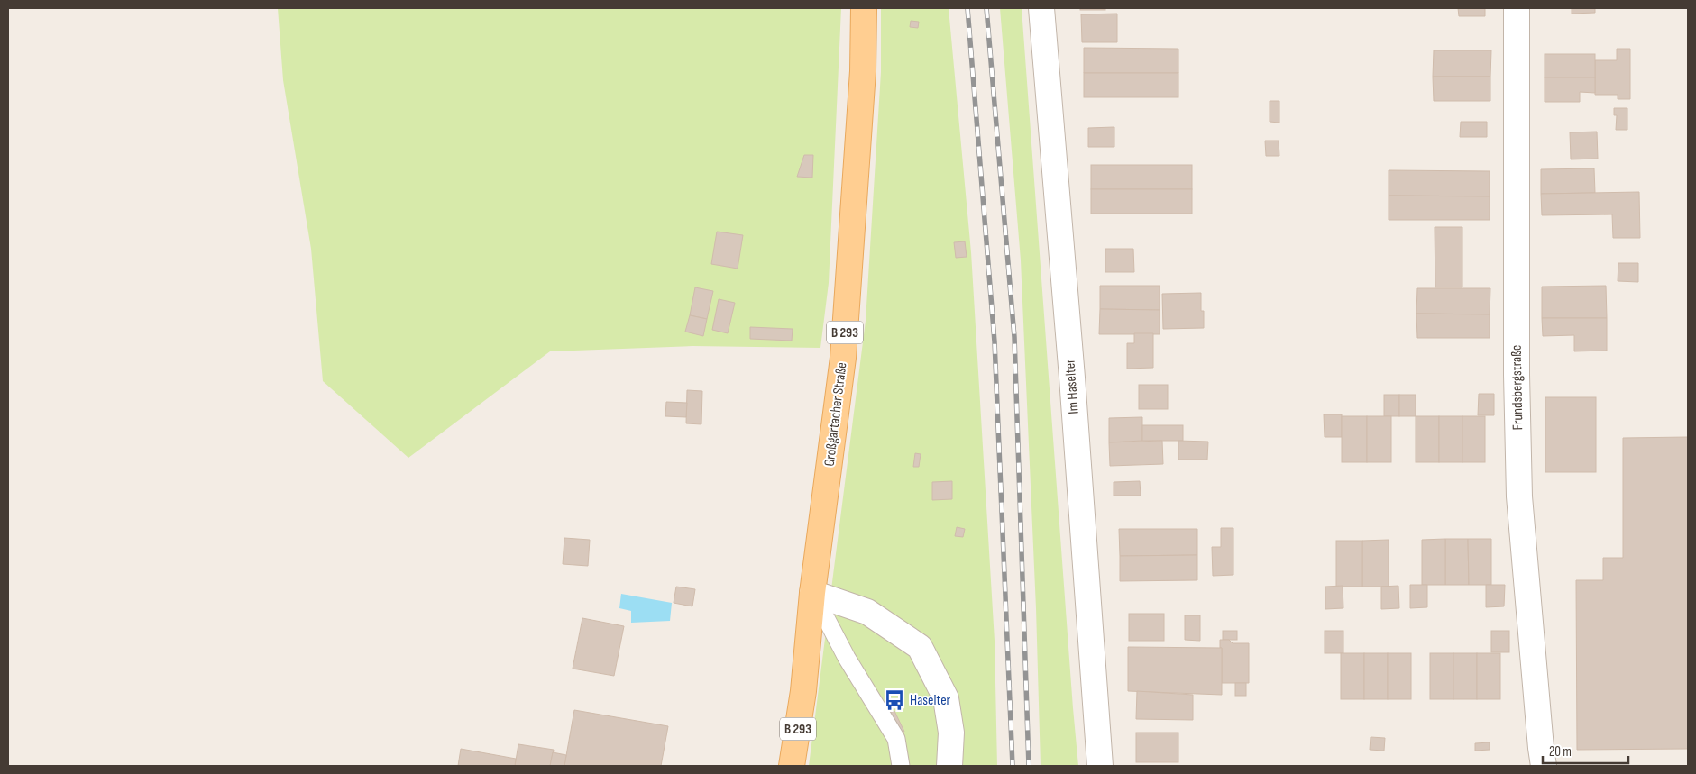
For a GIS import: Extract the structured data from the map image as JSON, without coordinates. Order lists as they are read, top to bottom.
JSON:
{
  "streets": {
    "main road": ["B 293", "Großgartacher Straße"],
    "street": ["Im Haselter", "Frundsbergstraße"]
  },
  "places": {
    "bus stop": ["Haselter"]
  },
  "scale_bar": "20 m"
}
